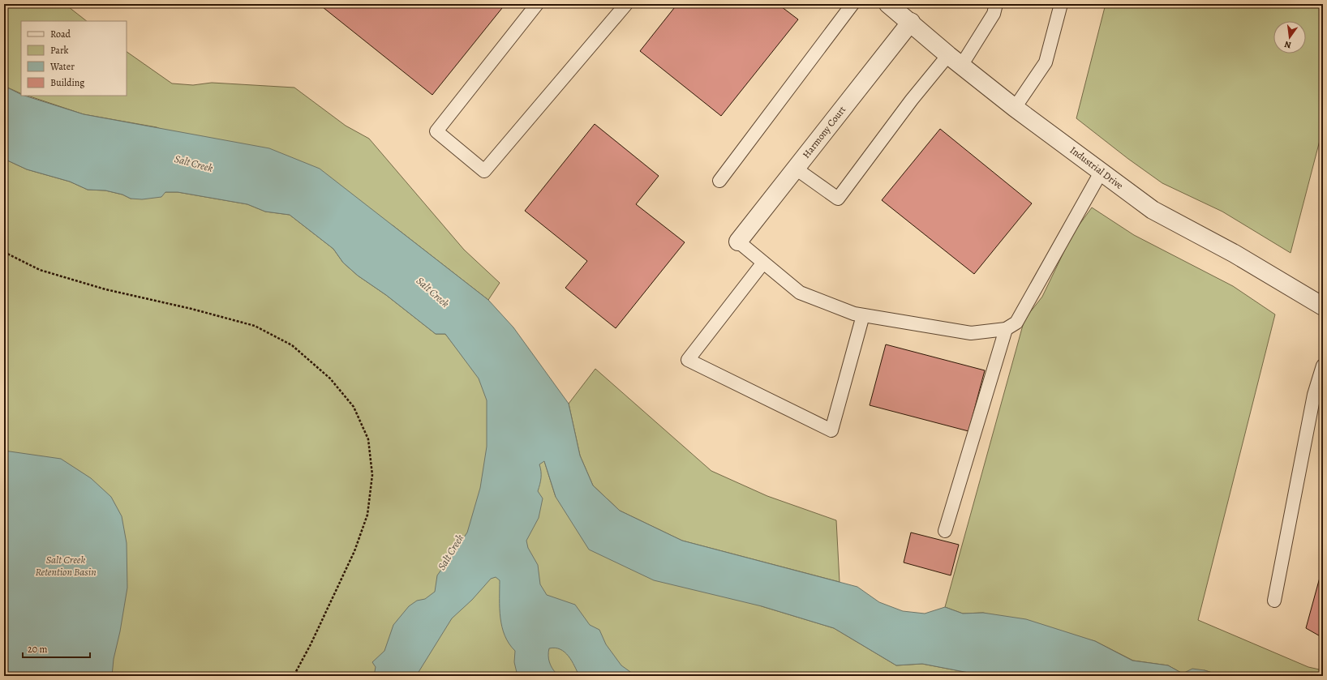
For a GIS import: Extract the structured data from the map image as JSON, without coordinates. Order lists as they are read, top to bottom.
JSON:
{
  "streets": {
    "street": ["Harmony Court", "Industrial Drive"]
  },
  "crossings": [
    ["Harmony Court", "Industrial Drive"]
  ],
  "water": ["Salt Creek", "Salt Creek Retention Basin"],
  "legend": [
    "Road",
    "Park",
    "Water",
    "Building"
  ],
  "scale_bar": "20 m",
  "north": "bottom"
}
